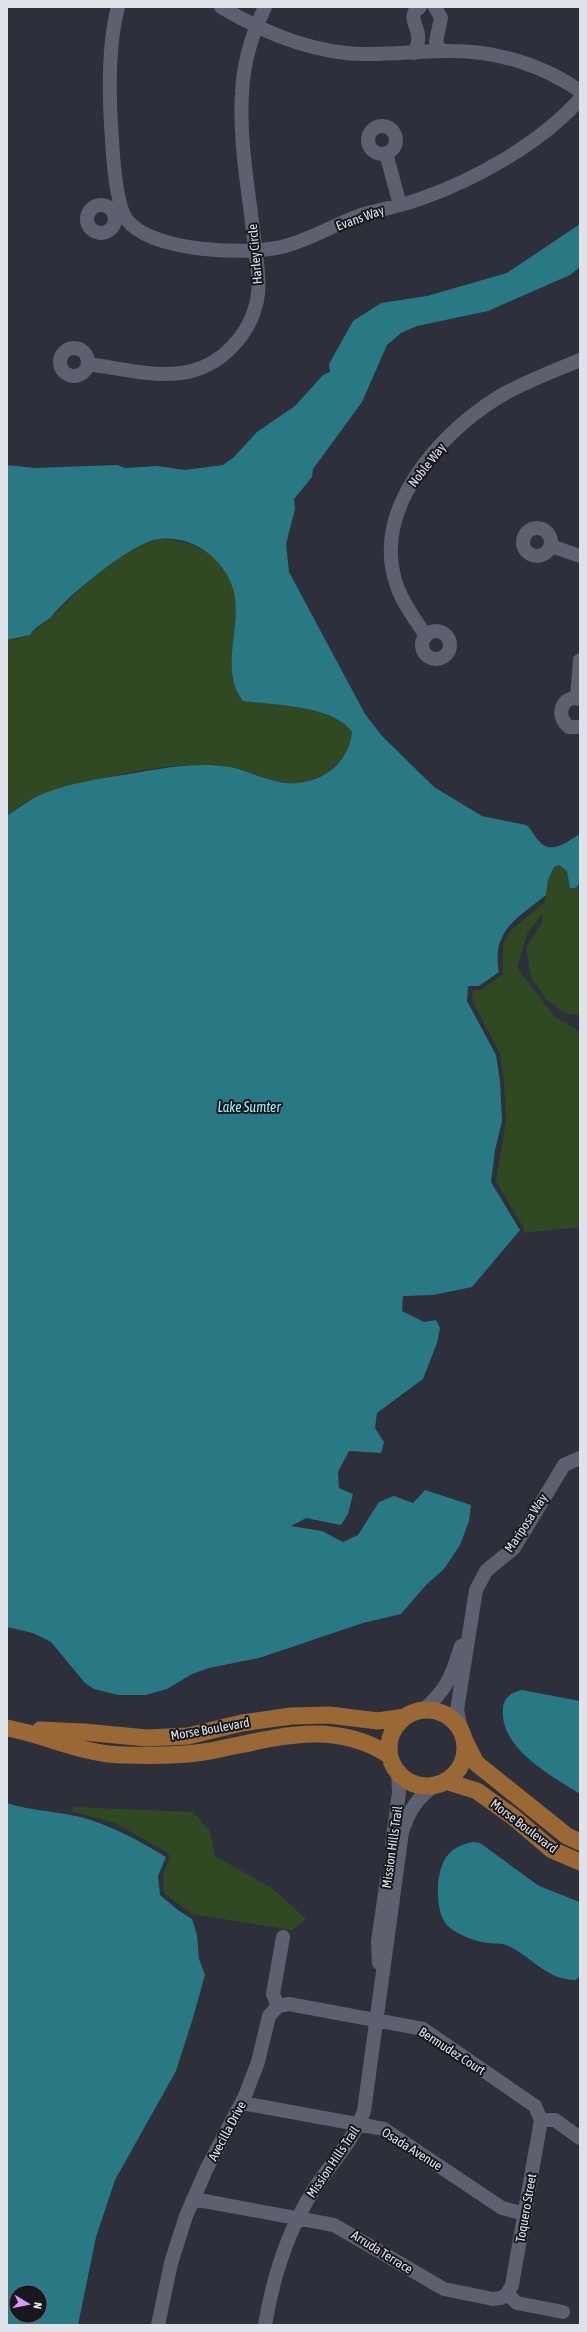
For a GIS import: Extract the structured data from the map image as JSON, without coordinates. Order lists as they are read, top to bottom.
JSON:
{
  "streets": {
    "main road": ["Morse Boulevard"],
    "street": [
      "Evans Way",
      "Harley Circle",
      "Noble Way",
      "Mariposa Way",
      "Mission Hills Trail",
      "Bermudez Court",
      "Avecilla Drive",
      "Osada Avenue",
      "Toquero Street",
      "Arruda Terrace"
    ]
  },
  "crossings": [
    ["Evans Way", "Harley Circle"],
    ["Mariposa Way", "Morse Boulevard"],
    ["Mariposa Way", "Mission Hills Trail"],
    ["Morse Boulevard", "Mission Hills Trail"],
    ["Mission Hills Trail", "Bermudez Court"],
    ["Mission Hills Trail", "Osada Avenue"],
    ["Mission Hills Trail", "Arruda Terrace"],
    ["Bermudez Court", "Avecilla Drive"],
    ["Bermudez Court", "Toquero Street"],
    ["Avecilla Drive", "Osada Avenue"],
    ["Avecilla Drive", "Arruda Terrace"],
    ["Osada Avenue", "Toquero Street"],
    ["Toquero Street", "Arruda Terrace"]
  ],
  "water": ["Lake Sumter"],
  "north": "right"
}
